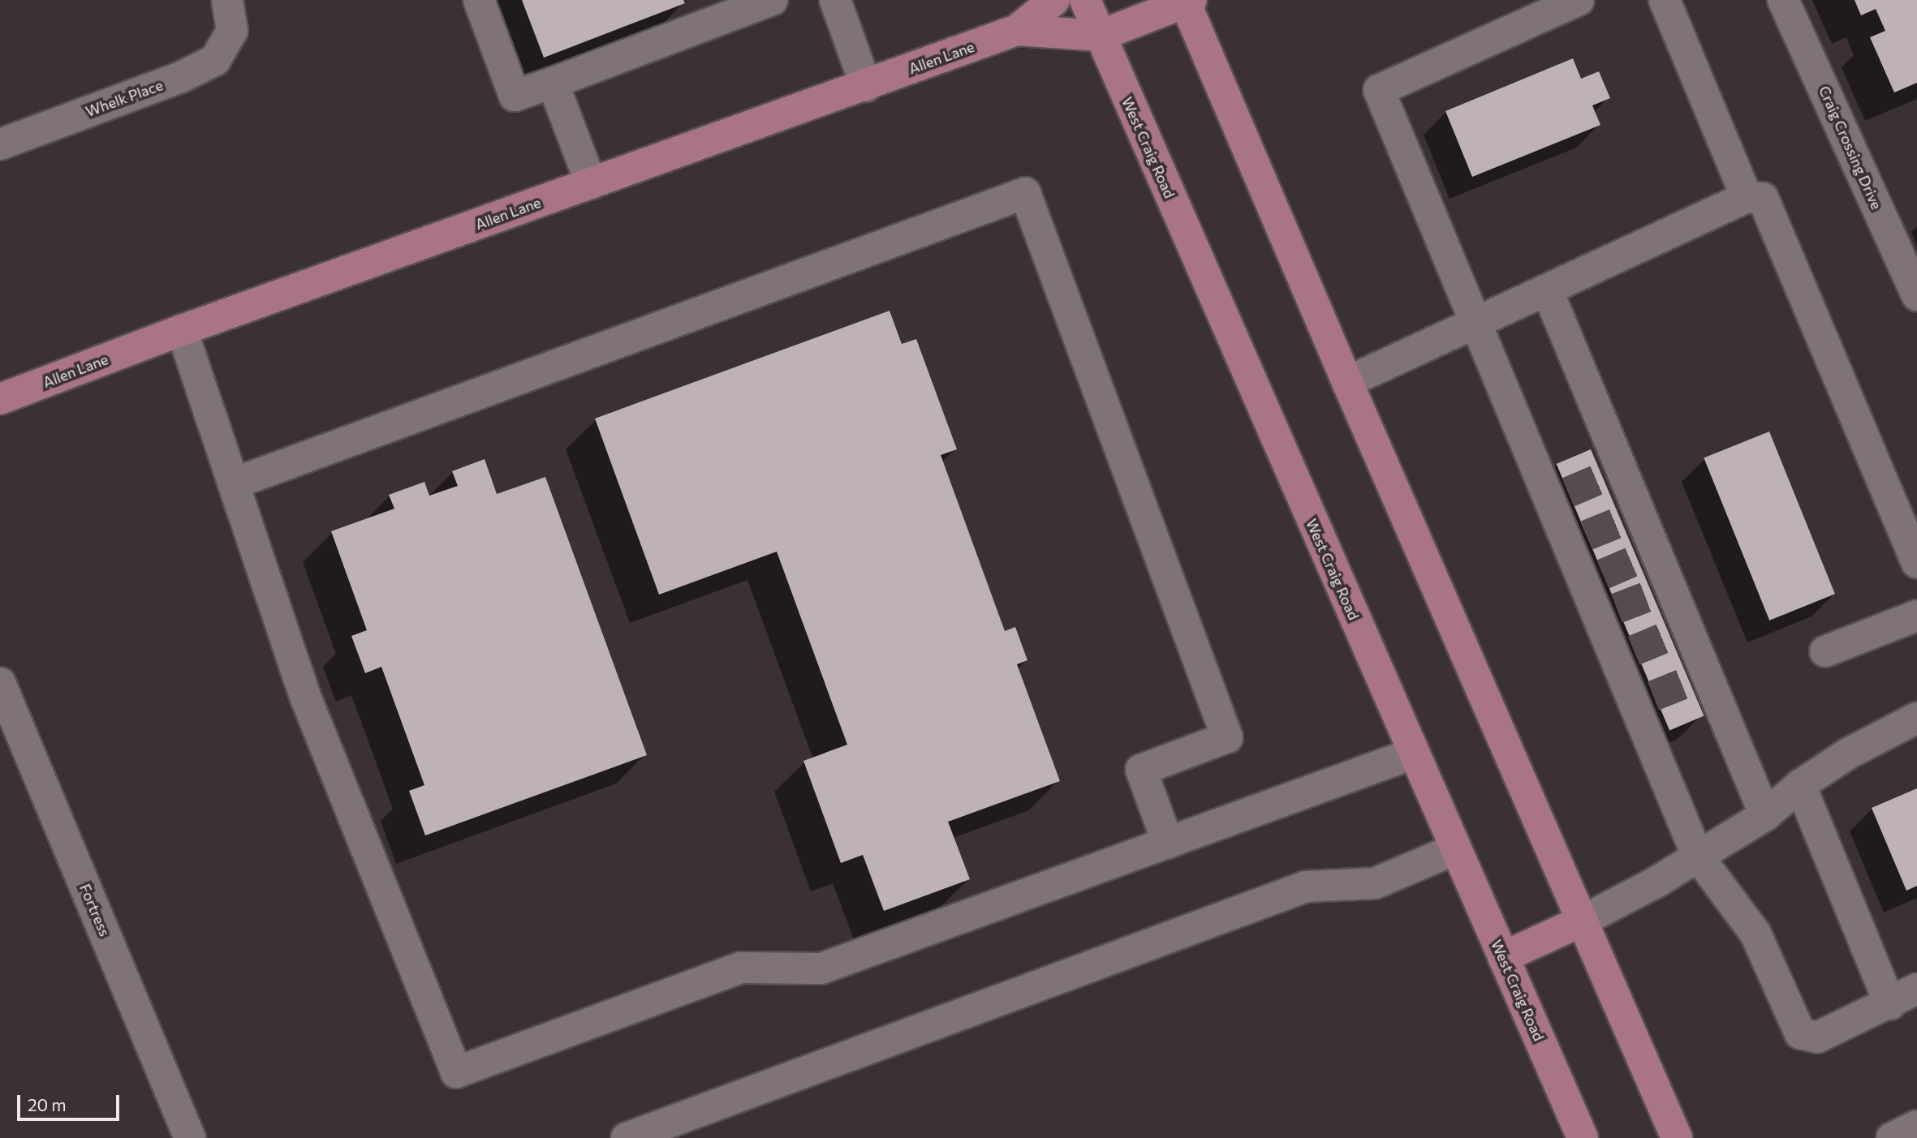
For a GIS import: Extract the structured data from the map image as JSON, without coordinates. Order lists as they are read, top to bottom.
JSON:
{
  "streets": {
    "main road": ["Allen Lane", "West Craig Road"],
    "street": ["Whelk Place", "Craig Crossing Drive", "Fortress"]
  },
  "crossings": [
    ["Allen Lane", "West Craig Road"]
  ],
  "scale_bar": "20 m"
}
